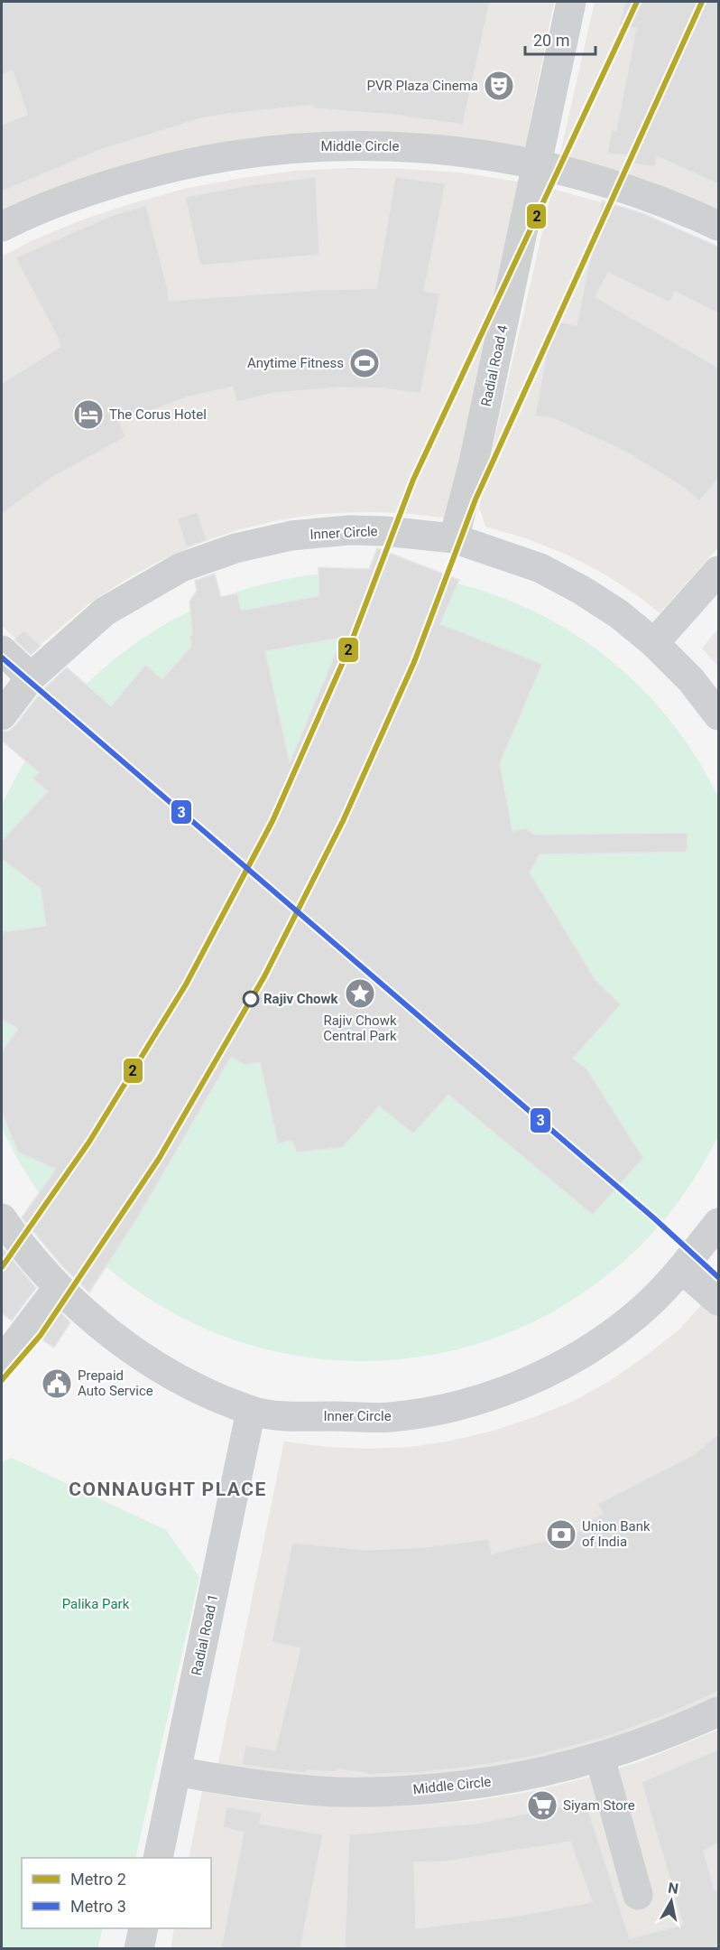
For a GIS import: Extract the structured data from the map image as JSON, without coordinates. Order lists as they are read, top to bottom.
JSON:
{
  "streets": {
    "street": [
      "Middle Circle",
      "Radial Road 4",
      "Inner Circle",
      "Radial Road 1"
    ]
  },
  "crossings": [
    ["Middle Circle", "Radial Road 4"],
    ["Middle Circle", "Radial Road 1"],
    ["Radial Road 4", "Inner Circle"],
    ["Inner Circle", "Radial Road 1"]
  ],
  "districts": ["CONNAUGHT PLACE"],
  "parks": ["Palika Park"],
  "places": {
    "theatre": ["PVR Plaza Cinema"],
    "sports": ["Anytime Fitness"],
    "hotel": ["The Corus Hotel"],
    "place": ["Rajiv Chowk Central Park"],
    "other": ["Rajiv Chowk"],
    "public building": ["Prepaid Auto Service"],
    "bank": ["Union Bank of India"],
    "supermarket": ["Siyam Store"]
  },
  "lines": ["metro line 2", "metro line 3"],
  "legend": ["Metro 2", "Metro 3"],
  "scale_bar": "20 m",
  "north": "top"
}
